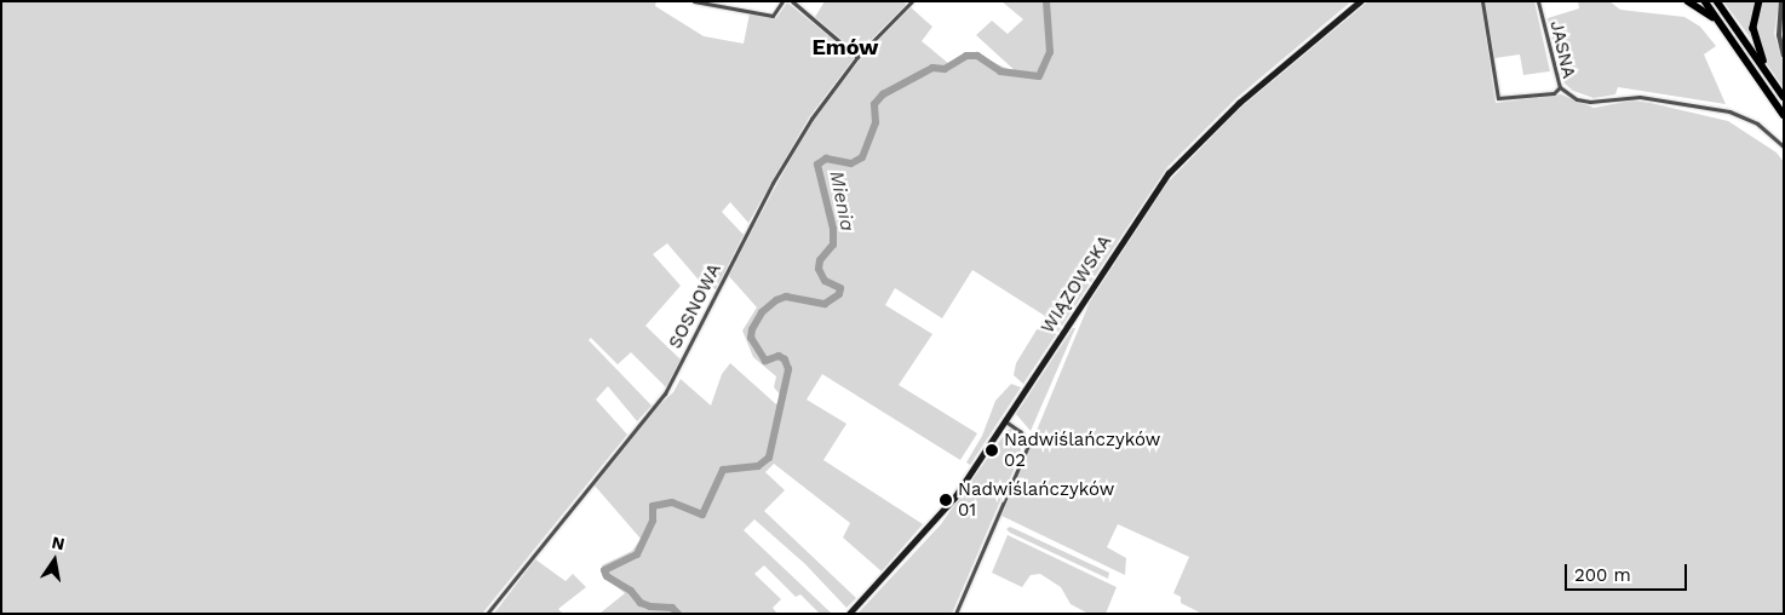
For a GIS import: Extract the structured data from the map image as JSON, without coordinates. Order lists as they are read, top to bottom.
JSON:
{
  "streets": {
    "main road": ["WIĄZOWSKA"],
    "street": ["JASNA", "SOSNOWA"]
  },
  "districts": ["Emów"],
  "water": ["Mienia"],
  "places": ["Nadwiślańczyków 02", "Nadwiślańczyków 01"],
  "scale_bar": "200 m",
  "north": "top"
}
